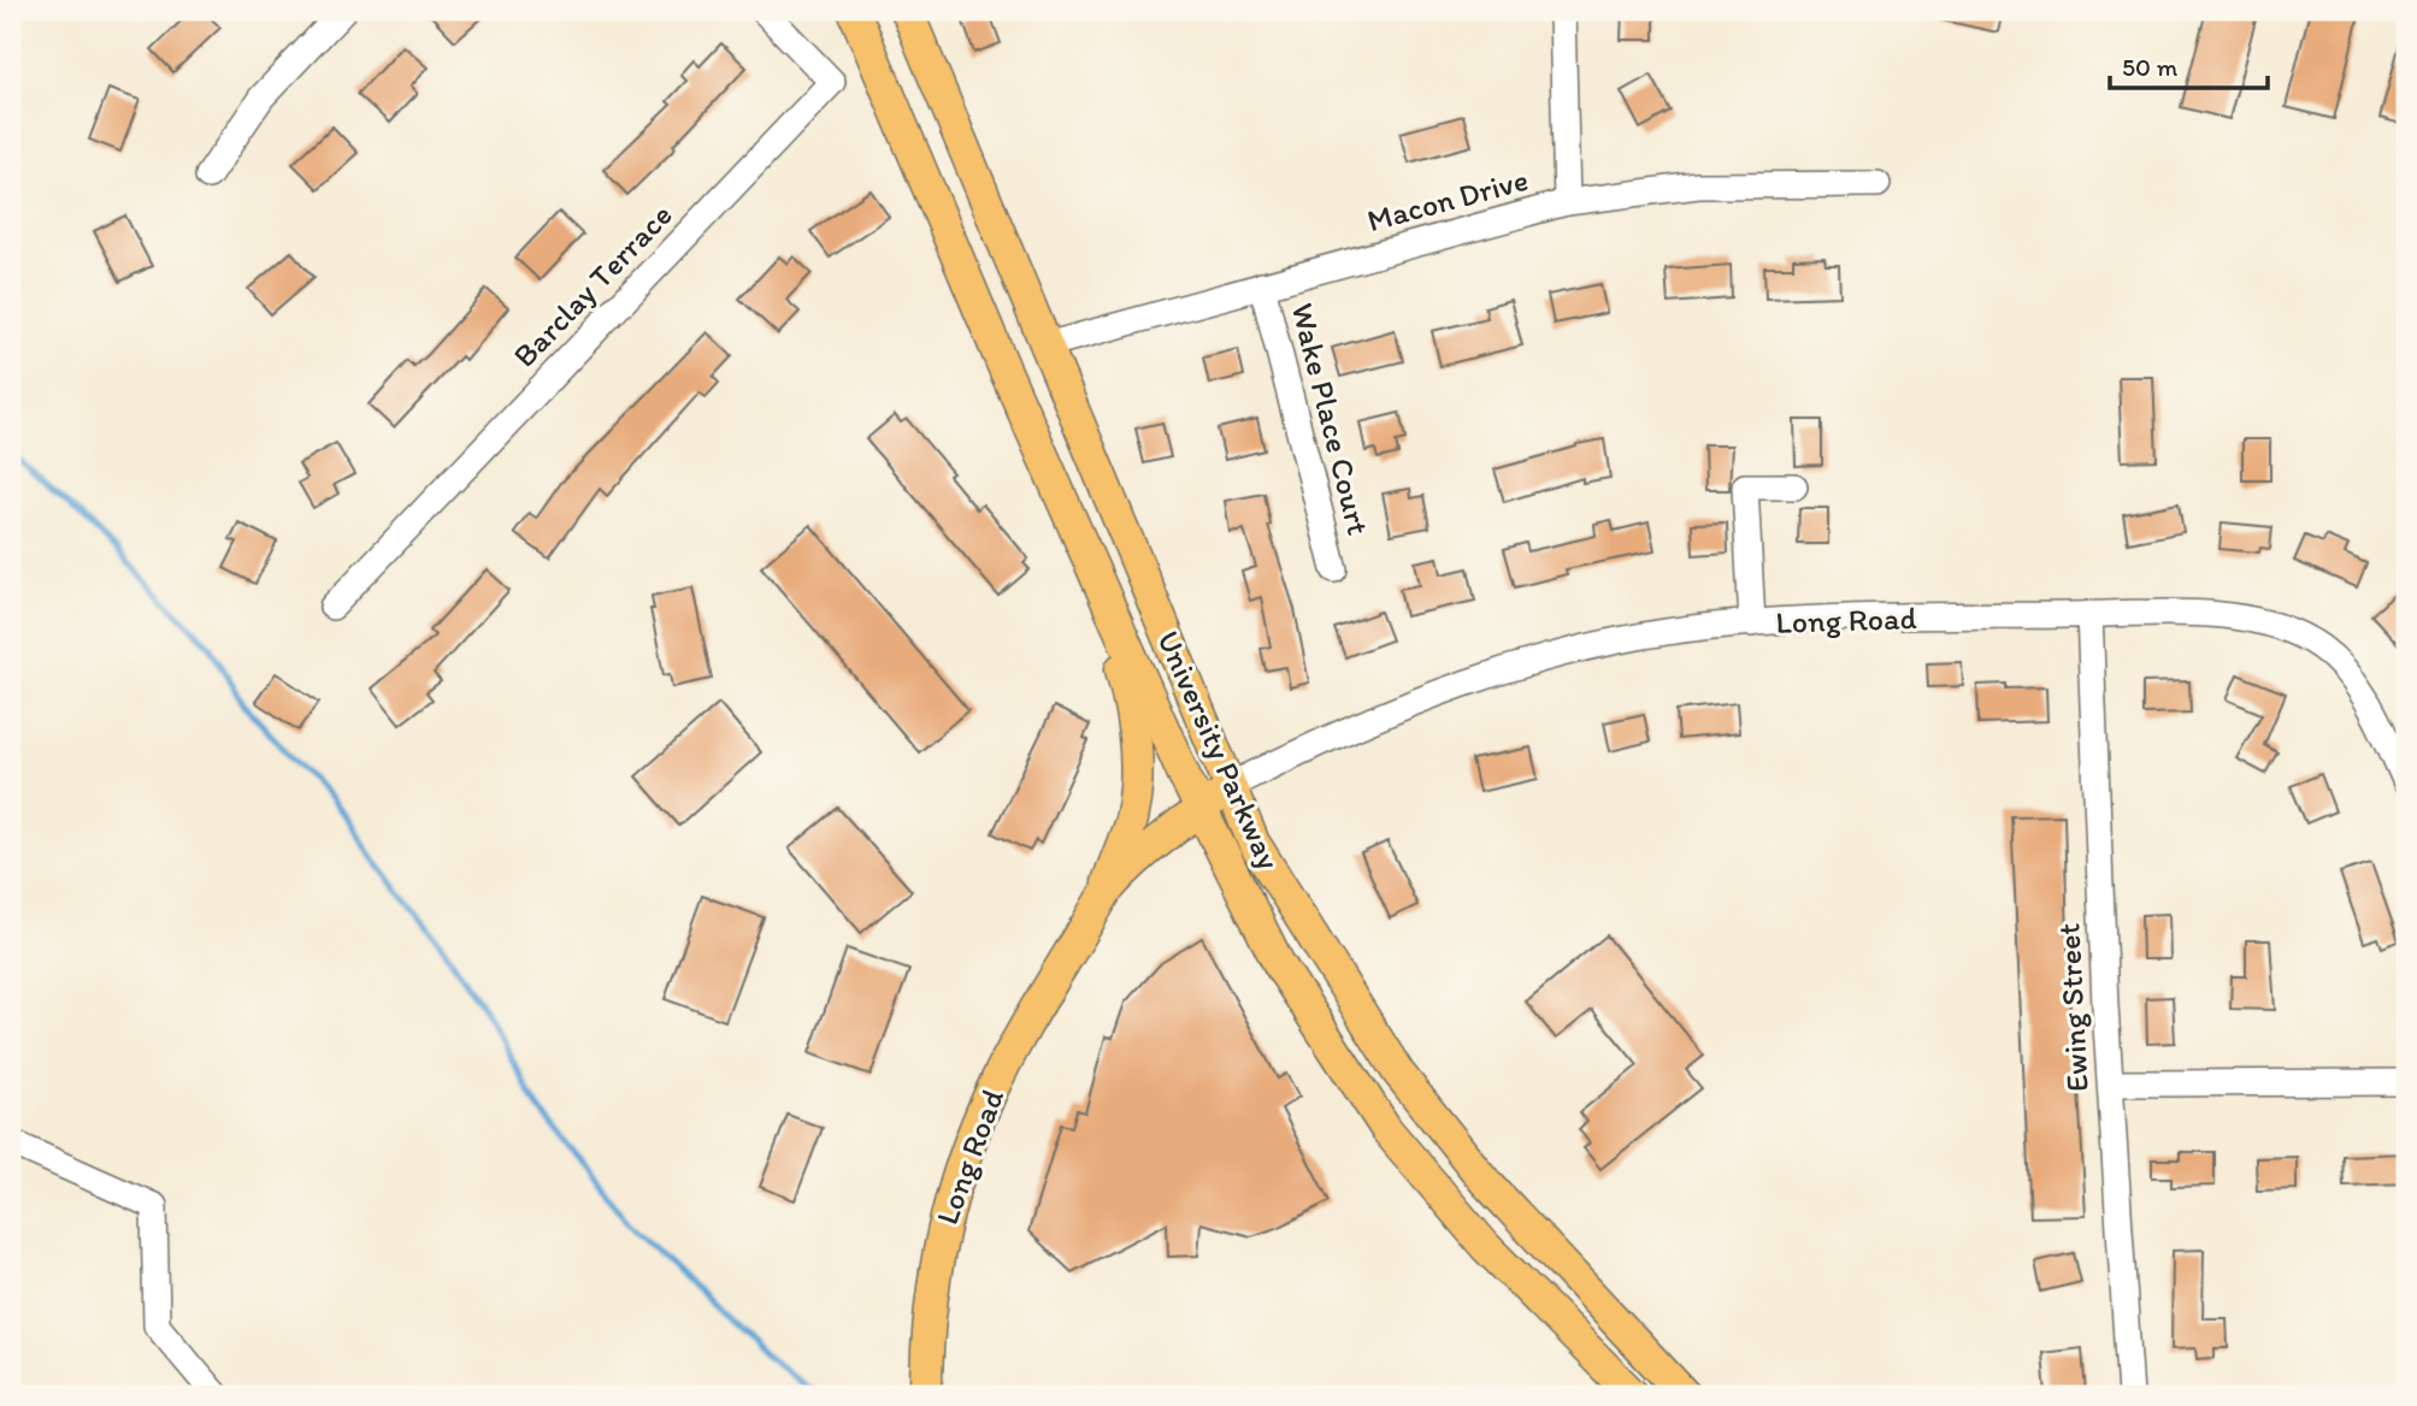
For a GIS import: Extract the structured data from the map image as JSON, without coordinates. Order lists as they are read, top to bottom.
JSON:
{
  "streets": {
    "main road": ["Long Road", "University Parkway"],
    "street": [
      "Macon Drive",
      "Barclay Terrace",
      "Wake Place Court",
      "Ewing Street"
    ]
  },
  "crossings": [
    ["Macon Drive", "Wake Place Court"],
    ["Macon Drive", "University Parkway"],
    ["Long Road", "University Parkway"],
    ["Long Road", "Ewing Street"]
  ],
  "scale_bar": "50 m"
}
